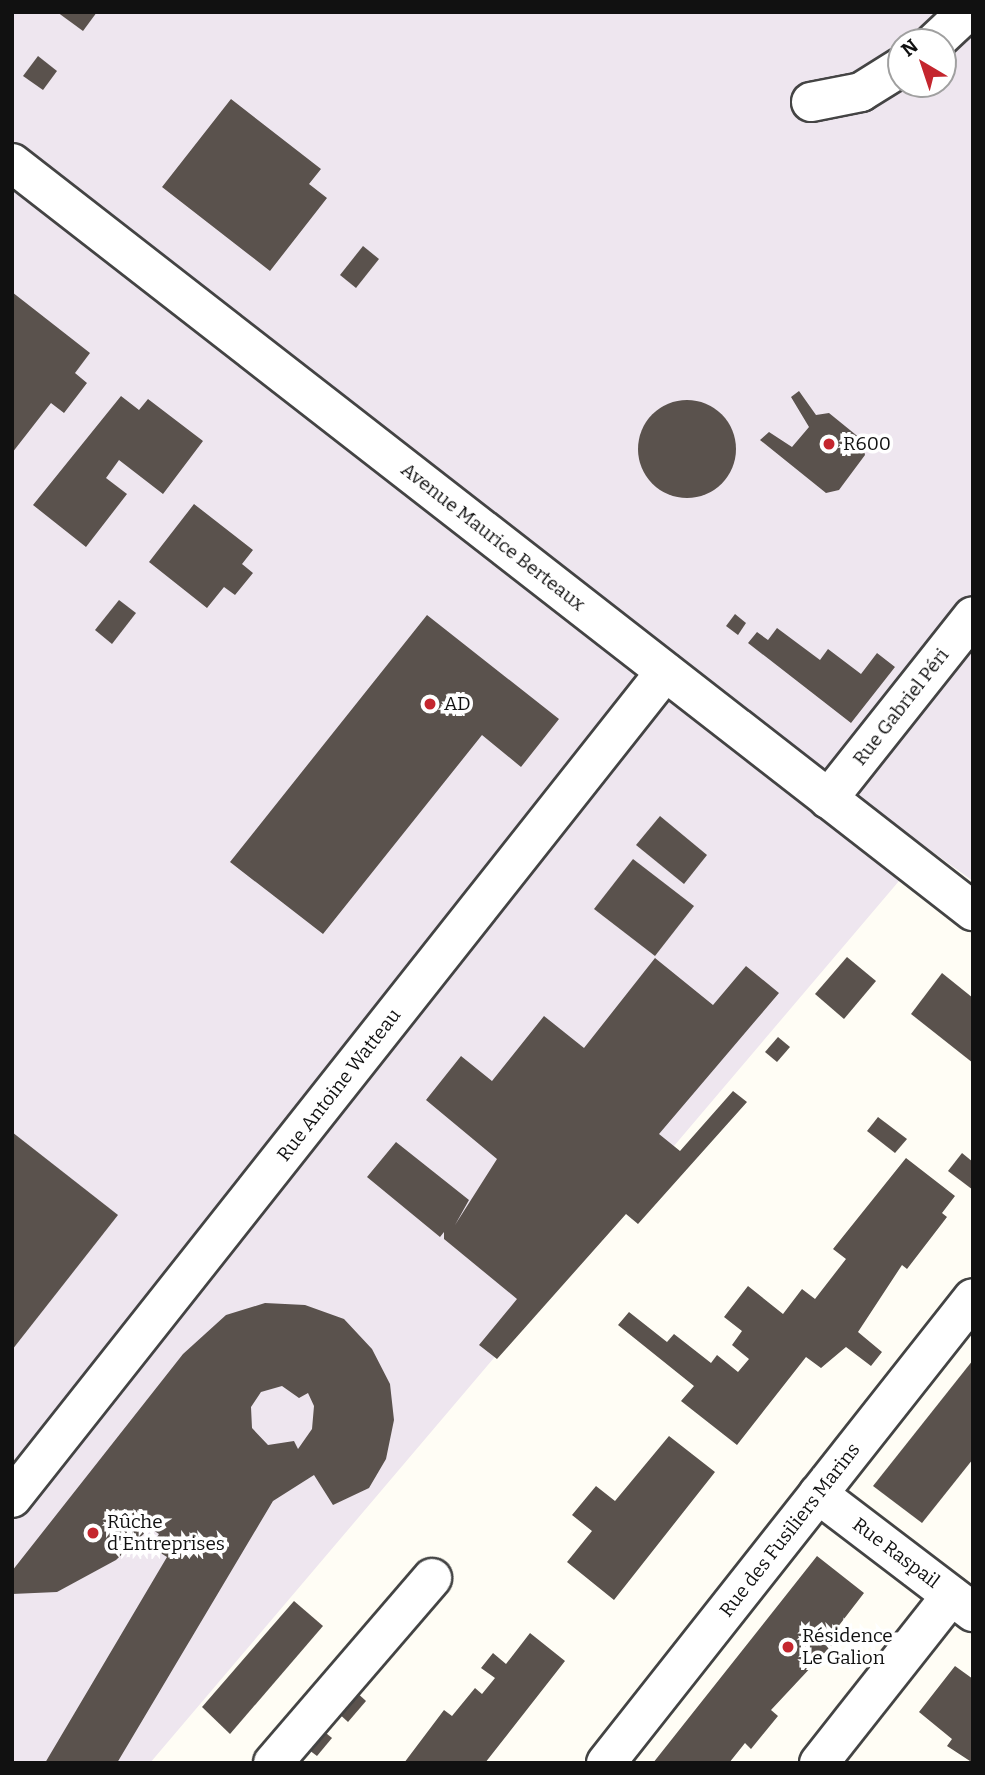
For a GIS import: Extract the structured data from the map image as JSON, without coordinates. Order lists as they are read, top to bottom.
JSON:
{
  "streets": {
    "street": [
      "Avenue Maurice Berteaux",
      "Rue Gabriel Péri",
      "Rue Antoine Watteau",
      "Rue des Fusiliers Marins",
      "Rue Raspail"
    ]
  },
  "crossings": [
    ["Avenue Maurice Berteaux", "Rue Gabriel Péri"],
    ["Avenue Maurice Berteaux", "Rue Antoine Watteau"],
    ["Rue des Fusiliers Marins", "Rue Raspail"]
  ],
  "places": [
    "R600",
    "AD",
    "Rûche d'Entreprises",
    "Résidence Le Galion"
  ],
  "north": "top left"
}
